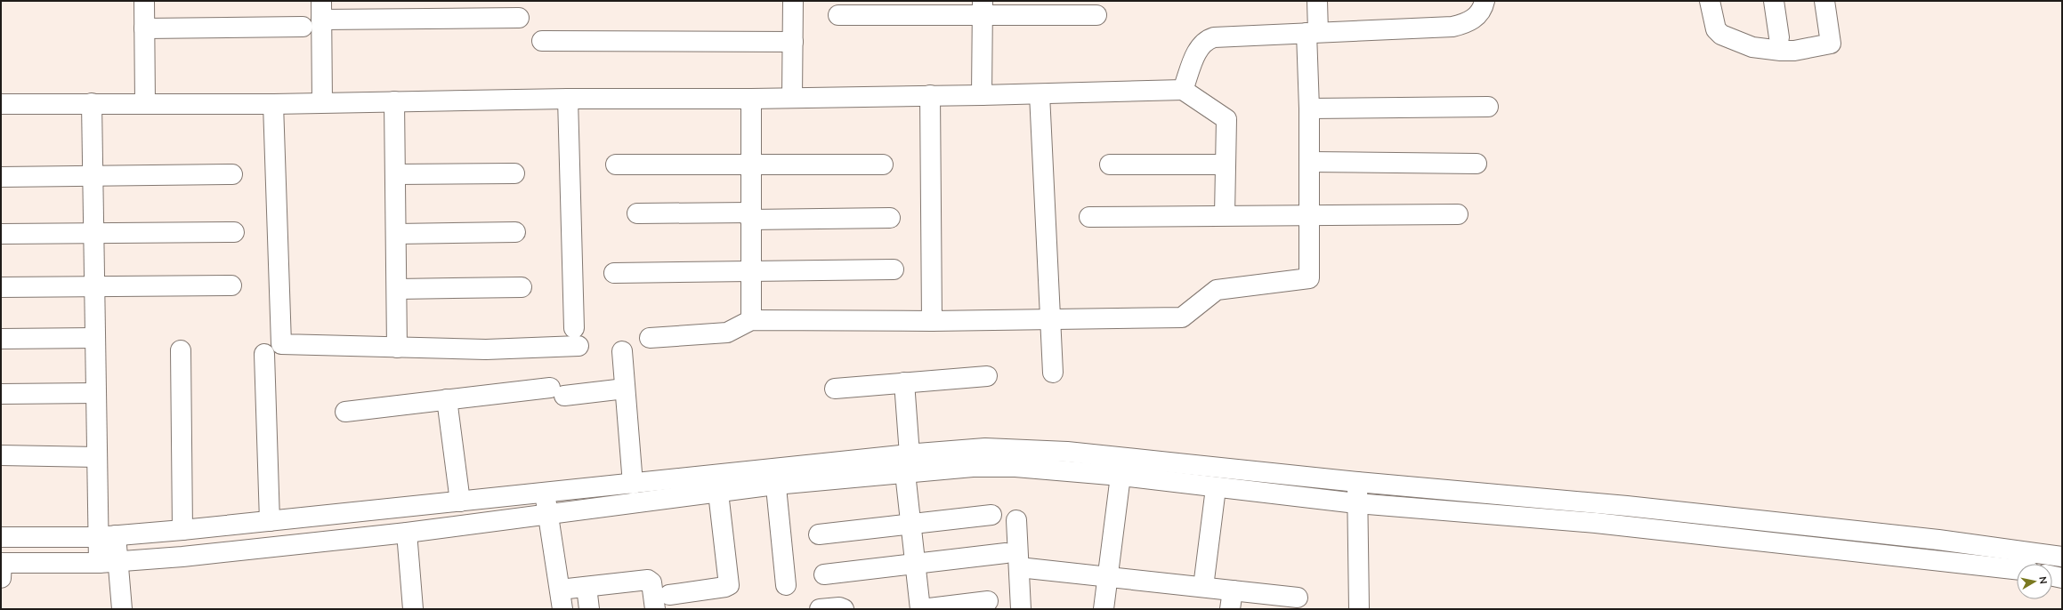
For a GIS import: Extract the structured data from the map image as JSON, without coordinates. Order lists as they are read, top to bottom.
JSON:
{
  "north": "right"
}
